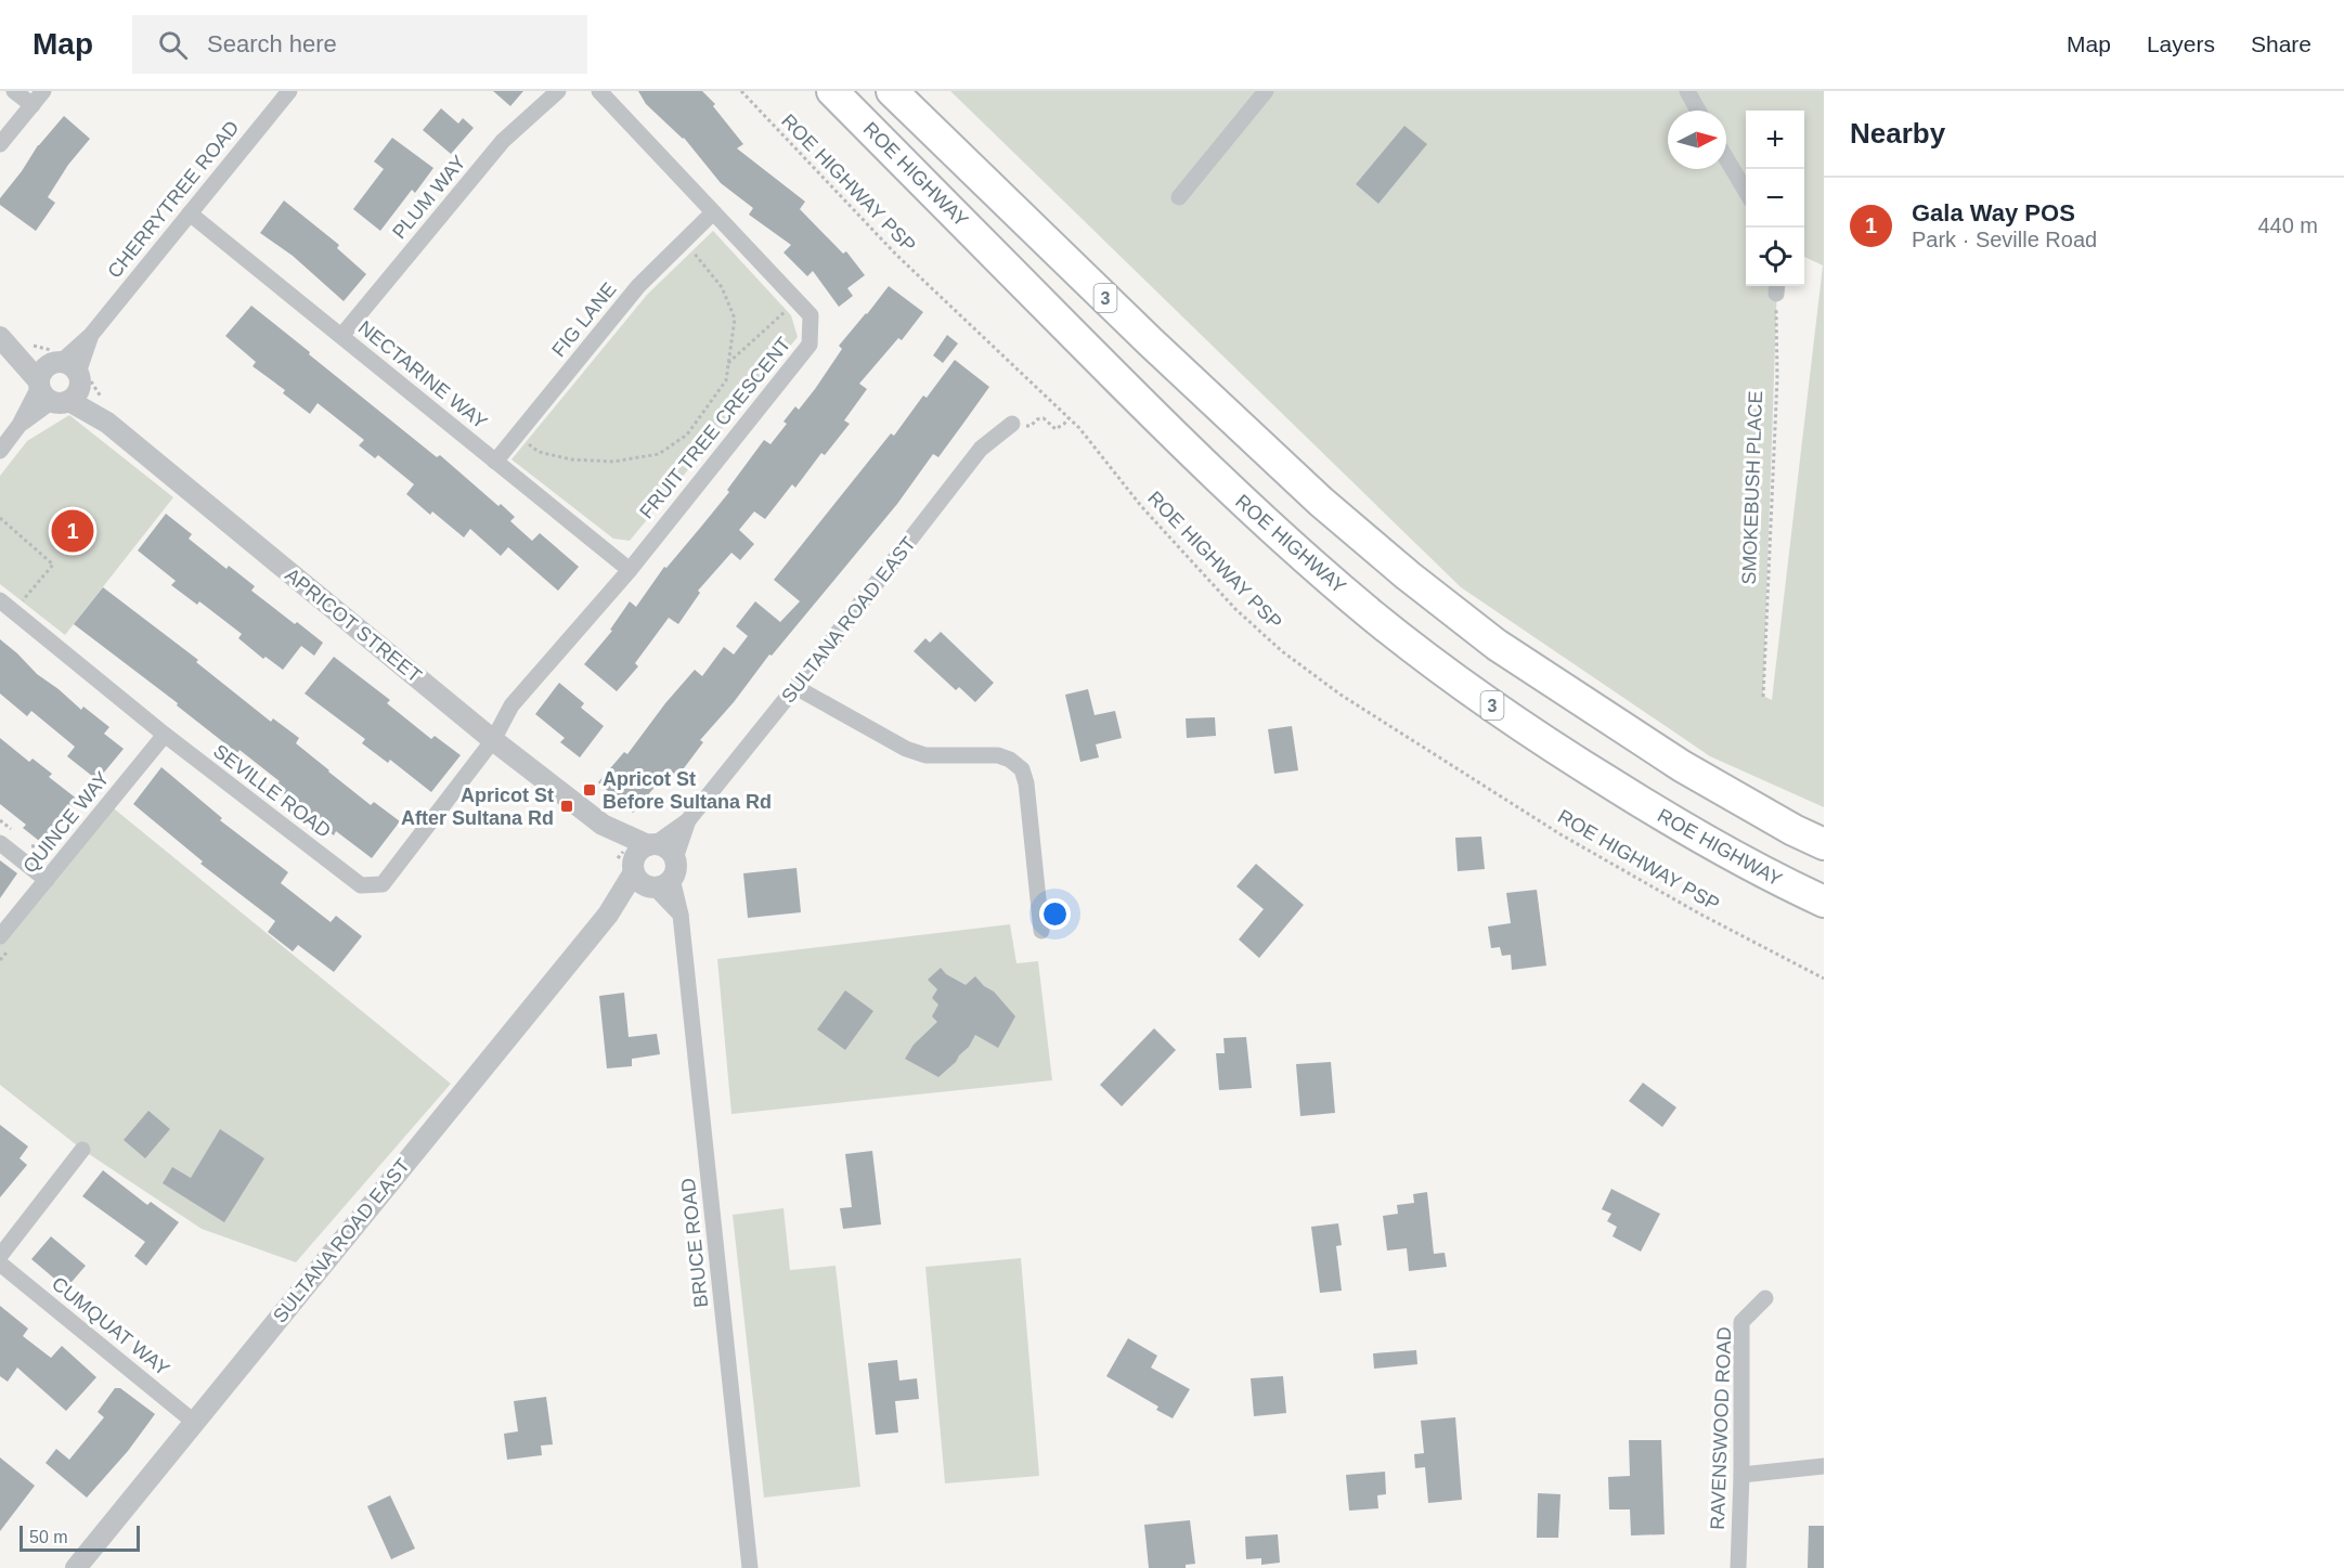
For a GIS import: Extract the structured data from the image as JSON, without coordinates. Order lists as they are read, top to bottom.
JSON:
{
  "streets": {
    "highway": ["ROE HIGHWAY", "3"],
    "street": [
      "PLUM WAY",
      "CHERRYTREE ROAD",
      "FIG LANE",
      "NECTARINE WAY",
      "FRUIT TREE CRESCENT",
      "SULTANA ROAD EAST",
      "APRICOT STREET",
      "SEVILLE ROAD",
      "QUINCE WAY",
      "BRUCE ROAD",
      "CUMQUAT WAY",
      "RAVENSWOOD ROAD"
    ],
    "path": ["ROE HIGHWAY PSP", "SMOKEBUSH PLACE"]
  },
  "crossings": [
    ["PLUM WAY", "NECTARINE WAY"],
    ["CHERRYTREE ROAD", "NECTARINE WAY"],
    ["CHERRYTREE ROAD", "APRICOT STREET"],
    ["FIG LANE", "NECTARINE WAY"],
    ["FIG LANE", "FRUIT TREE CRESCENT"],
    ["NECTARINE WAY", "FRUIT TREE CRESCENT"],
    ["FRUIT TREE CRESCENT", "APRICOT STREET"],
    ["FRUIT TREE CRESCENT", "SEVILLE ROAD"],
    ["SULTANA ROAD EAST", "APRICOT STREET"],
    ["SULTANA ROAD EAST", "BRUCE ROAD"],
    ["SULTANA ROAD EAST", "CUMQUAT WAY"],
    ["APRICOT STREET", "SEVILLE ROAD"],
    ["APRICOT STREET", "BRUCE ROAD"],
    ["SEVILLE ROAD", "QUINCE WAY"]
  ],
  "places": {
    "transit": ["Apricot St Before Sultana Rd", "Apricot St After Sultana Rd"]
  },
  "scale_bar": "50 m",
  "north": "right",
  "page": {
    "header": "Map",
    "search": "Search here",
    "nav": ["Map", "Layers", "Share"],
    "heading": "Nearby",
    "map_buttons": ["+", "−"],
    "list": [
      {
        "mark": "1",
        "name": "Gala Way POS",
        "note": "Park · Seville Road",
        "value": "440 m"
      }
    ],
    "pins": "1",
    "scale": "50 m"
  }
}
